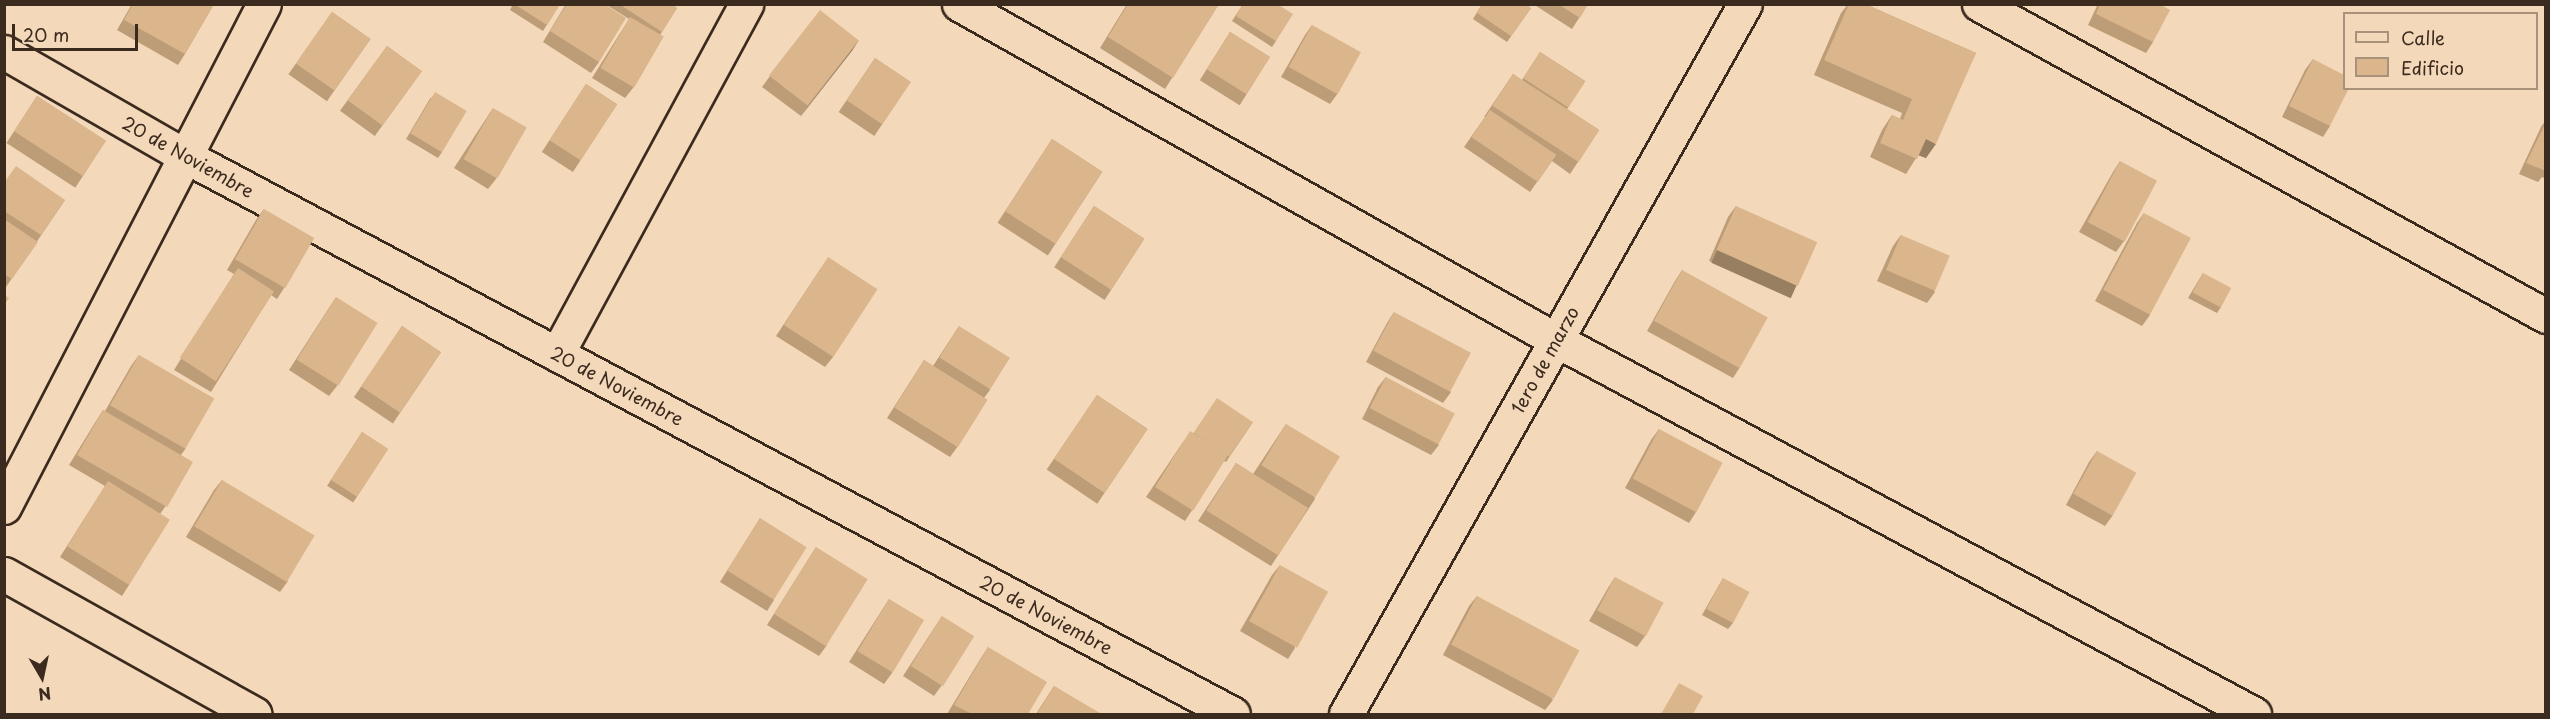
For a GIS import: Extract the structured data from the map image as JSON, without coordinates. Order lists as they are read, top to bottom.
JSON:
{
  "streets": {
    "street": ["20 de Noviembre", "1ero de marzo"]
  },
  "legend": ["Calle", "Edificio"],
  "scale_bar": "20 m",
  "north": "bottom"
}
